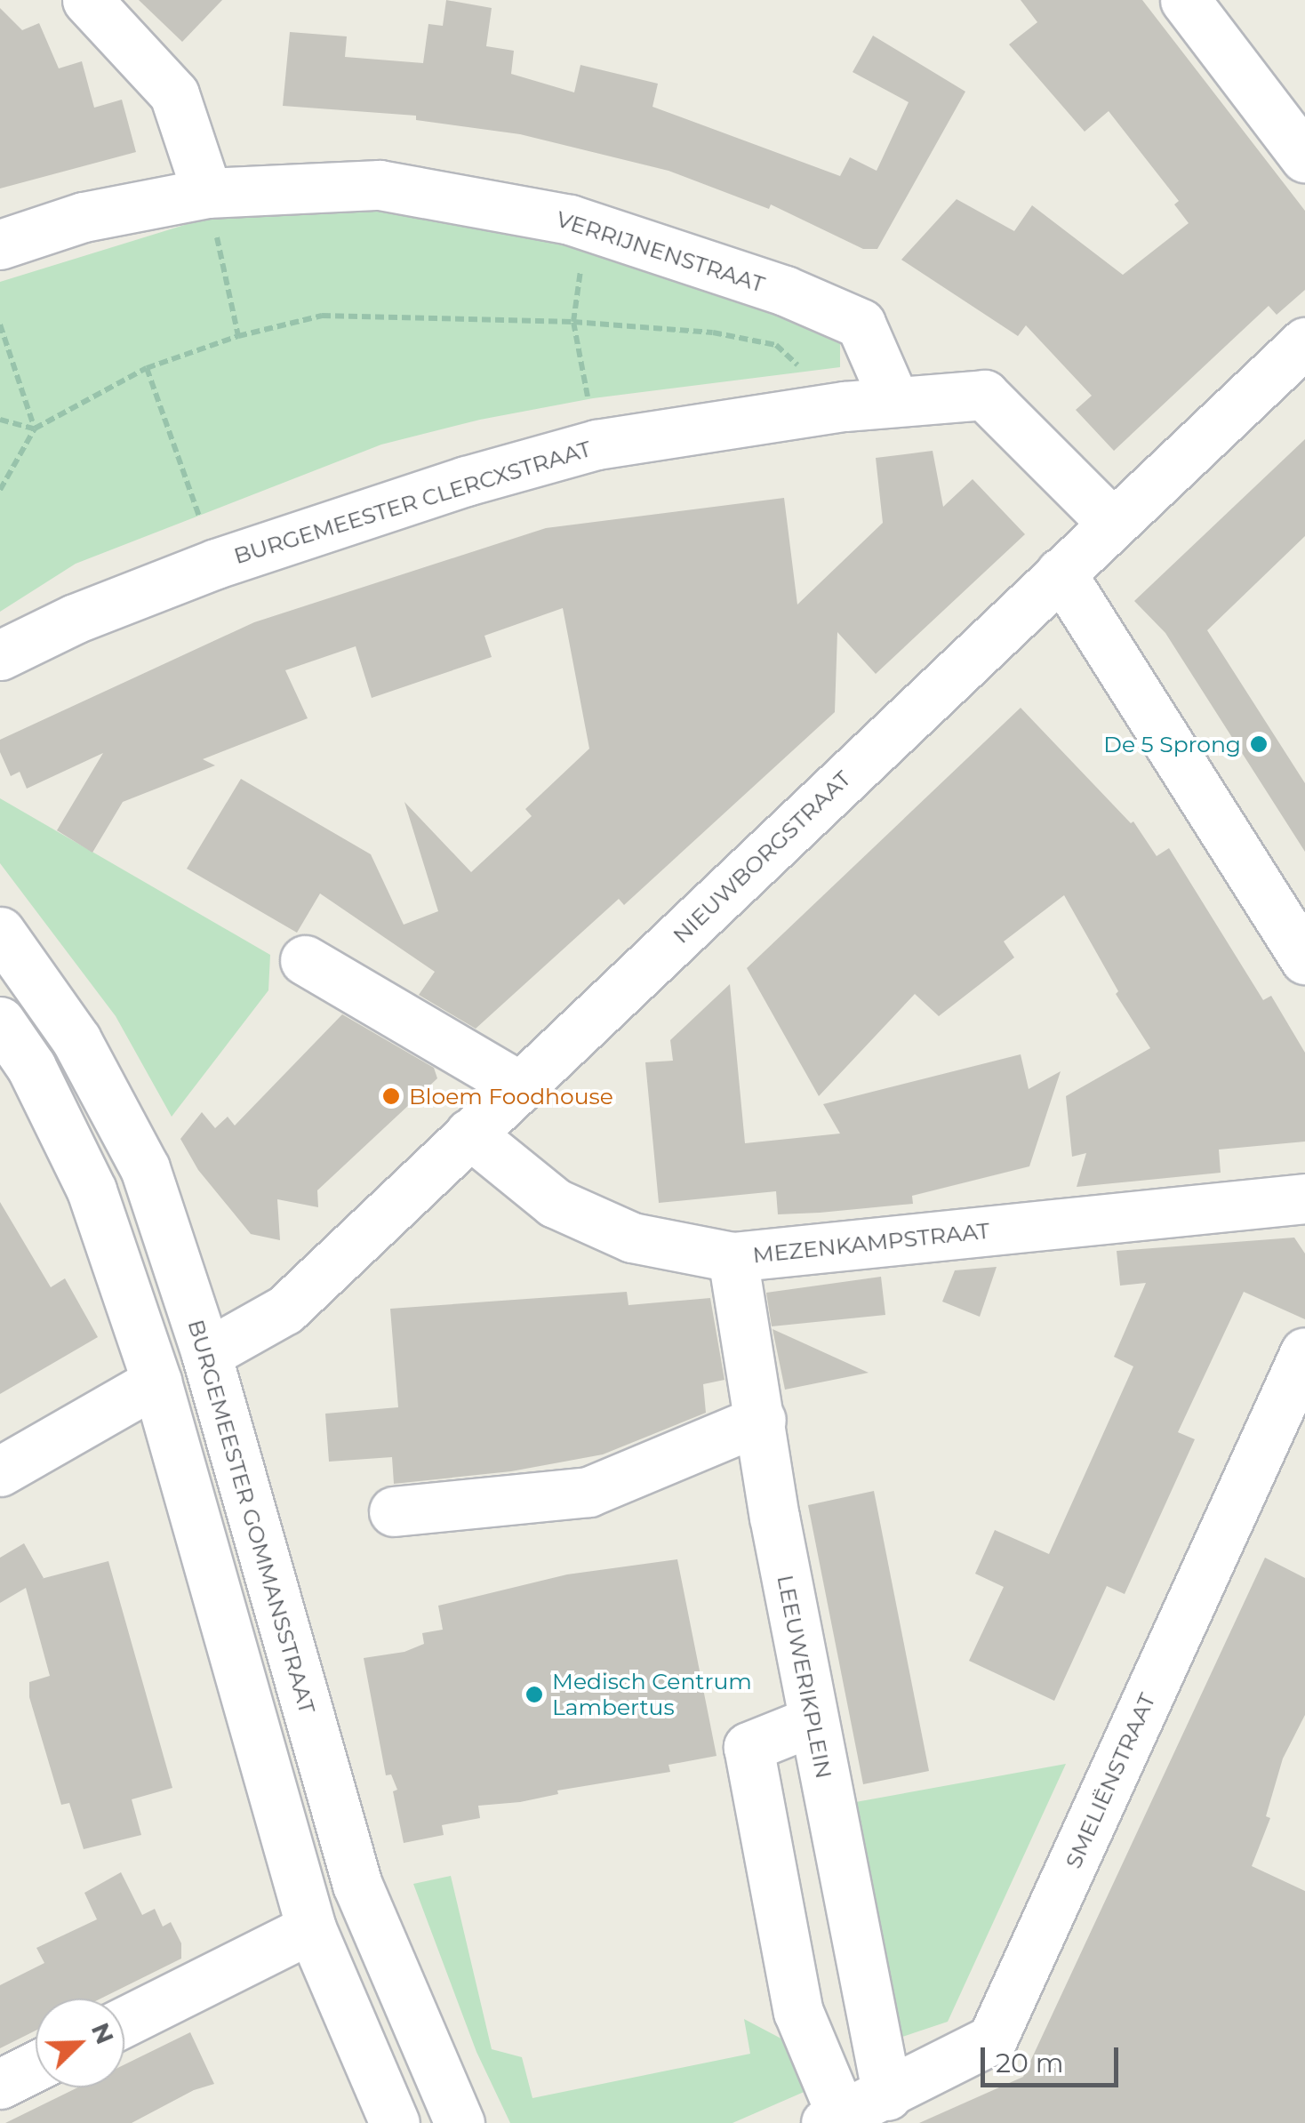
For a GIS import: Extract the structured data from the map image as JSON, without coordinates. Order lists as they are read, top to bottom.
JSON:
{
  "streets": {
    "street": [
      "VERRIJNENSTRAAT",
      "BURGEMEESTER CLERCXSTRAAT",
      "NIEUWBORGSTRAAT",
      "MEZENKAMPSTRAAT",
      "BURGEMEESTER GOMMANSSTRAAT",
      "LEEUWERIKPLEIN",
      "SMELIËNSTRAAT"
    ]
  },
  "crossings": [
    ["VERRIJNENSTRAAT", "BURGEMEESTER CLERCXSTRAAT"],
    ["NIEUWBORGSTRAAT", "MEZENKAMPSTRAAT"],
    ["NIEUWBORGSTRAAT", "BURGEMEESTER GOMMANSSTRAAT"],
    ["MEZENKAMPSTRAAT", "LEEUWERIKPLEIN"],
    ["LEEUWERIKPLEIN", "SMELIËNSTRAAT"]
  ],
  "places": ["De 5 Sprong", "Bloem Foodhouse", "Medisch Centrum Lambertus"],
  "scale_bar": "20 m",
  "north": "top right"
}
